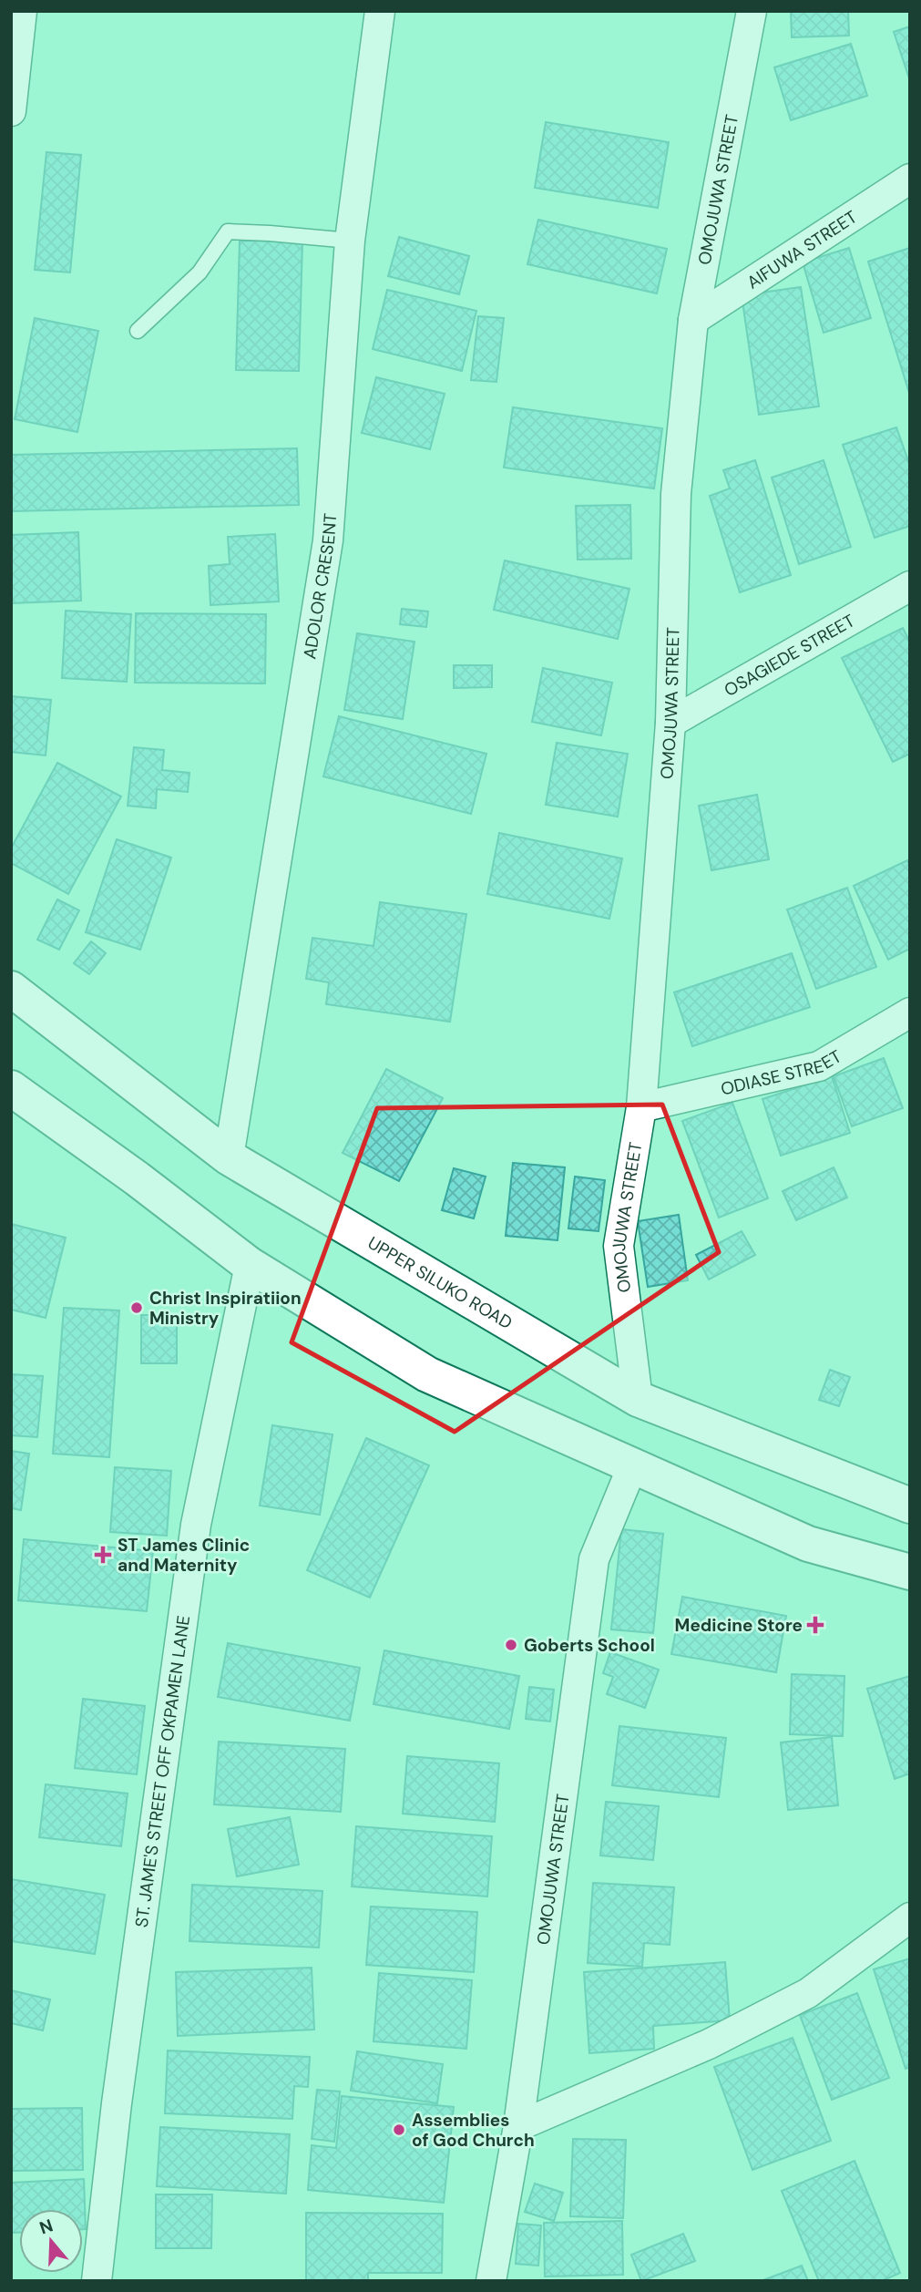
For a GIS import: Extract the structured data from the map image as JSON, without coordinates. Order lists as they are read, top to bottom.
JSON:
{
  "streets": {
    "main road": ["UPPER SILUKO ROAD"],
    "street": [
      "OMOJUWA STREET",
      "AIFUWA STREET",
      "ADOLOR CRESENT",
      "OSAGIEDE STREET",
      "ODIASE STREET",
      "ST. JAME'S STREET OFF OKPAMEN LANE"
    ]
  },
  "crossings": [
    ["OMOJUWA STREET", "AIFUWA STREET"],
    ["OMOJUWA STREET", "OSAGIEDE STREET"],
    ["OMOJUWA STREET", "ODIASE STREET"],
    ["OMOJUWA STREET", "UPPER SILUKO ROAD"],
    ["ADOLOR CRESENT", "UPPER SILUKO ROAD"]
  ],
  "places": {
    "other": ["Christ Inspiratiion Ministry", "Goberts School", "Assemblies of God Church"],
    "health": ["ST James Clinic and Maternity", "Medicine Store"]
  },
  "north": "top"
}
